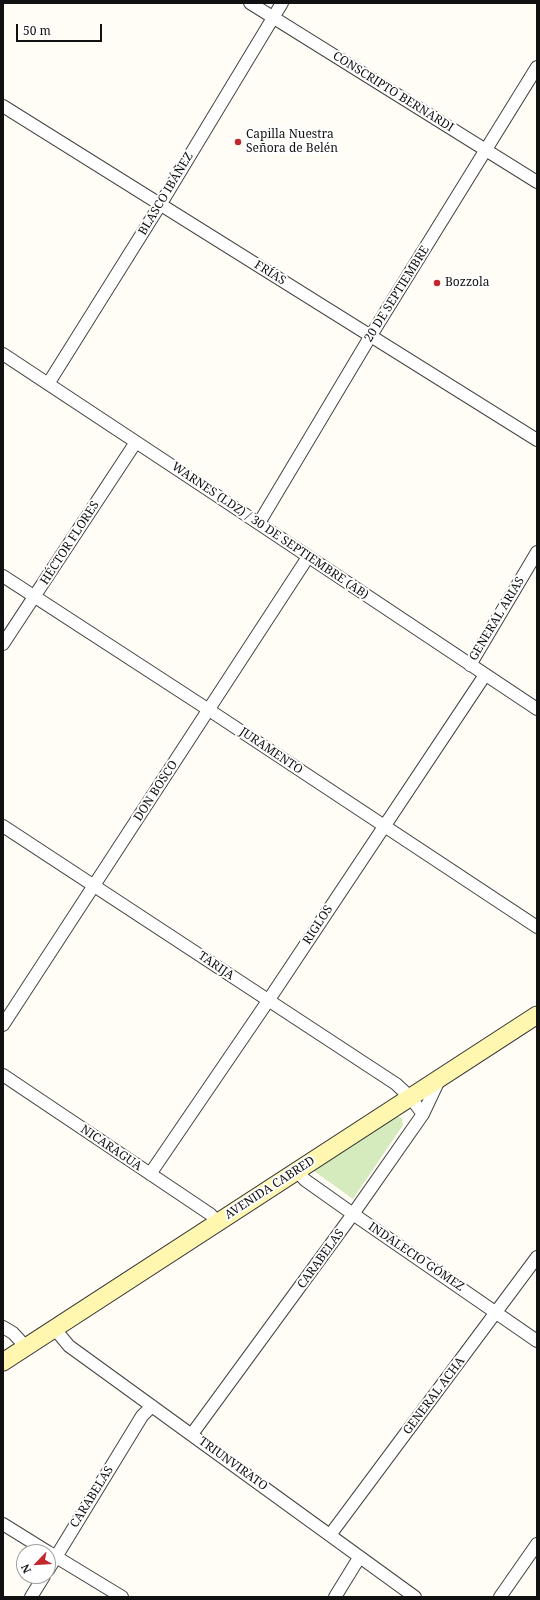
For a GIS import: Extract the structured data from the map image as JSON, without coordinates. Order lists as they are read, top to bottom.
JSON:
{
  "streets": {
    "street": [
      "CONSCRIPTO BERNARDI",
      "BLASCO IBÁÑEZ",
      "FRÍAS",
      "20 DE SEPTIEMBRE",
      "WARNES (LDZ) / 30 DE SEPTIEMBRE (AB)",
      "HÉCTOR FLORES",
      "GENERAL ARIAS",
      "JURAMENTO",
      "DON BOSCO",
      "RIGLOS",
      "TARIJA",
      "NICARAGUA",
      "AVENIDA CABRED",
      "INDALECIO GÓMEZ",
      "CARABELAS",
      "GENERAL ACHA",
      "TRIUNVIRATO"
    ]
  },
  "crossings": [
    ["CONSCRIPTO BERNARDI", "BLASCO IBÁÑEZ"],
    ["CONSCRIPTO BERNARDI", "20 DE SEPTIEMBRE"],
    ["BLASCO IBÁÑEZ", "FRÍAS"],
    ["BLASCO IBÁÑEZ", "WARNES (LDZ) / 30 DE SEPTIEMBRE (AB)"],
    ["FRÍAS", "20 DE SEPTIEMBRE"],
    ["20 DE SEPTIEMBRE", "WARNES (LDZ) / 30 DE SEPTIEMBRE (AB)"],
    ["WARNES (LDZ) / 30 DE SEPTIEMBRE (AB)", "HÉCTOR FLORES"],
    ["WARNES (LDZ) / 30 DE SEPTIEMBRE (AB)", "GENERAL ARIAS"],
    ["WARNES (LDZ) / 30 DE SEPTIEMBRE (AB)", "DON BOSCO"],
    ["WARNES (LDZ) / 30 DE SEPTIEMBRE (AB)", "RIGLOS"],
    ["HÉCTOR FLORES", "JURAMENTO"],
    ["JURAMENTO", "DON BOSCO"],
    ["JURAMENTO", "RIGLOS"],
    ["DON BOSCO", "TARIJA"],
    ["RIGLOS", "TARIJA"],
    ["RIGLOS", "NICARAGUA"],
    ["TARIJA", "AVENIDA CABRED"],
    ["TARIJA", "CARABELAS"],
    ["NICARAGUA", "AVENIDA CABRED"],
    ["AVENIDA CABRED", "INDALECIO GÓMEZ"],
    ["AVENIDA CABRED", "CARABELAS"],
    ["AVENIDA CABRED", "TRIUNVIRATO"],
    ["INDALECIO GÓMEZ", "CARABELAS"],
    ["INDALECIO GÓMEZ", "GENERAL ACHA"],
    ["CARABELAS", "TRIUNVIRATO"],
    ["GENERAL ACHA", "TRIUNVIRATO"]
  ],
  "places": ["Capilla Nuestra Señora de Belén", "Bozzola"],
  "scale_bar": "50 m",
  "north": "bottom left"
}
